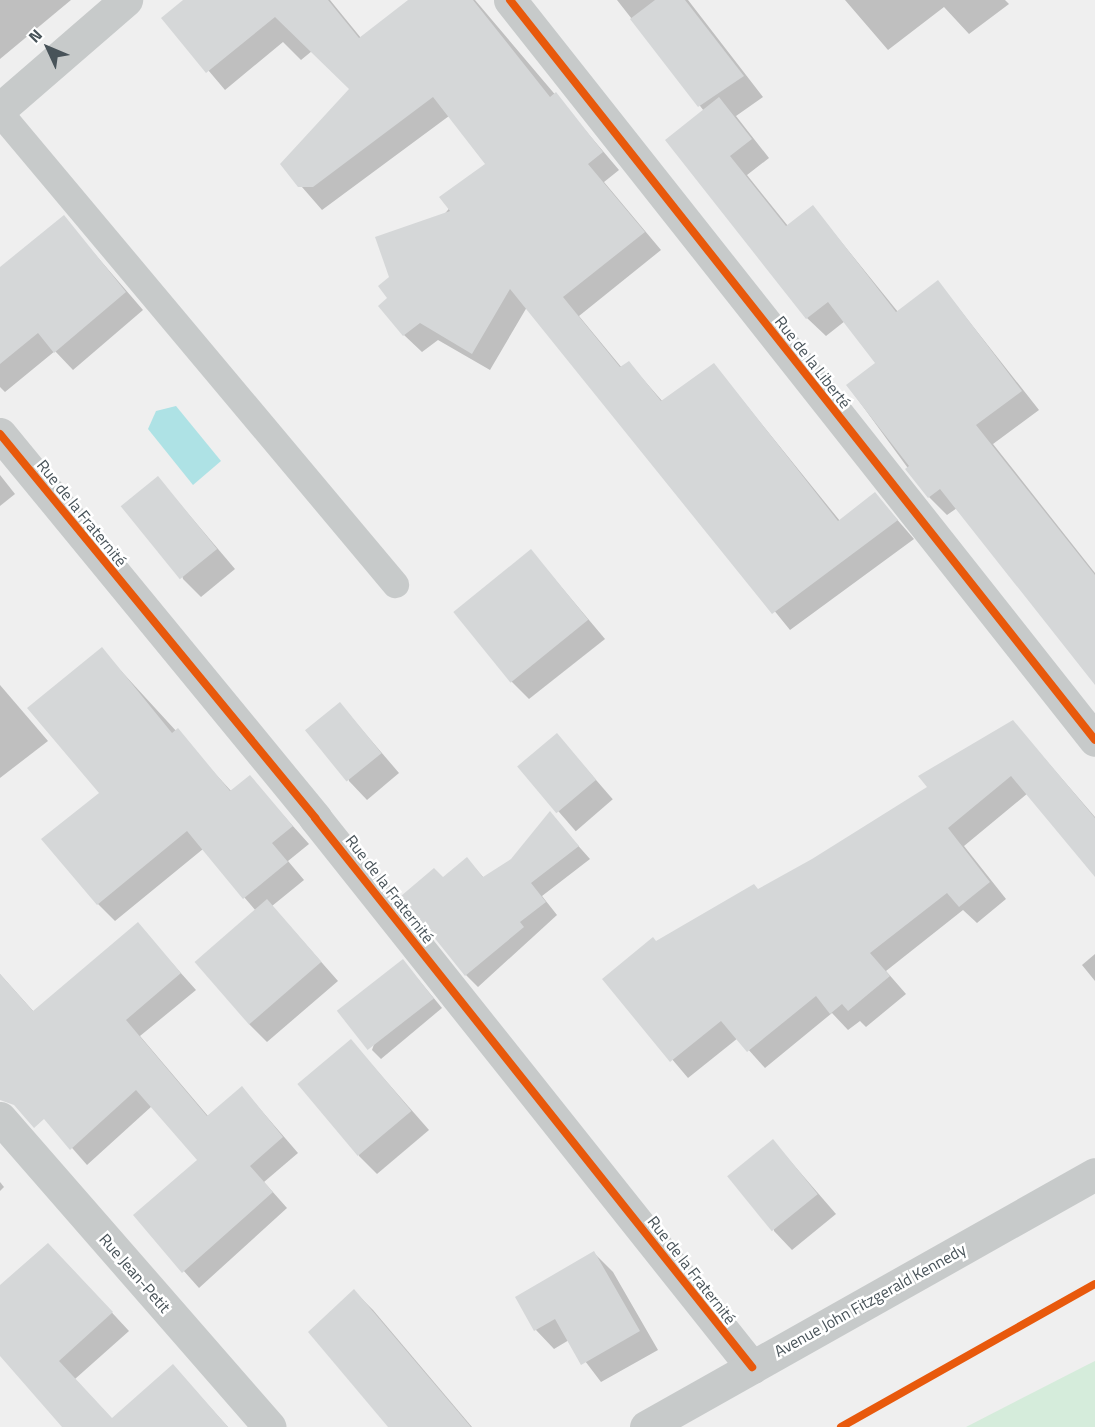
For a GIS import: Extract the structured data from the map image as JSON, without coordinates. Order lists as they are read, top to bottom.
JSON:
{
  "streets": {
    "street": [
      "Rue de la Liberté",
      "Rue de la Fraternité",
      "Rue Jean-Petit",
      "Avenue John Fitzgerald Kennedy"
    ]
  },
  "crossings": [
    ["Rue de la Fraternité", "Avenue John Fitzgerald Kennedy"]
  ],
  "north": "top left"
}
